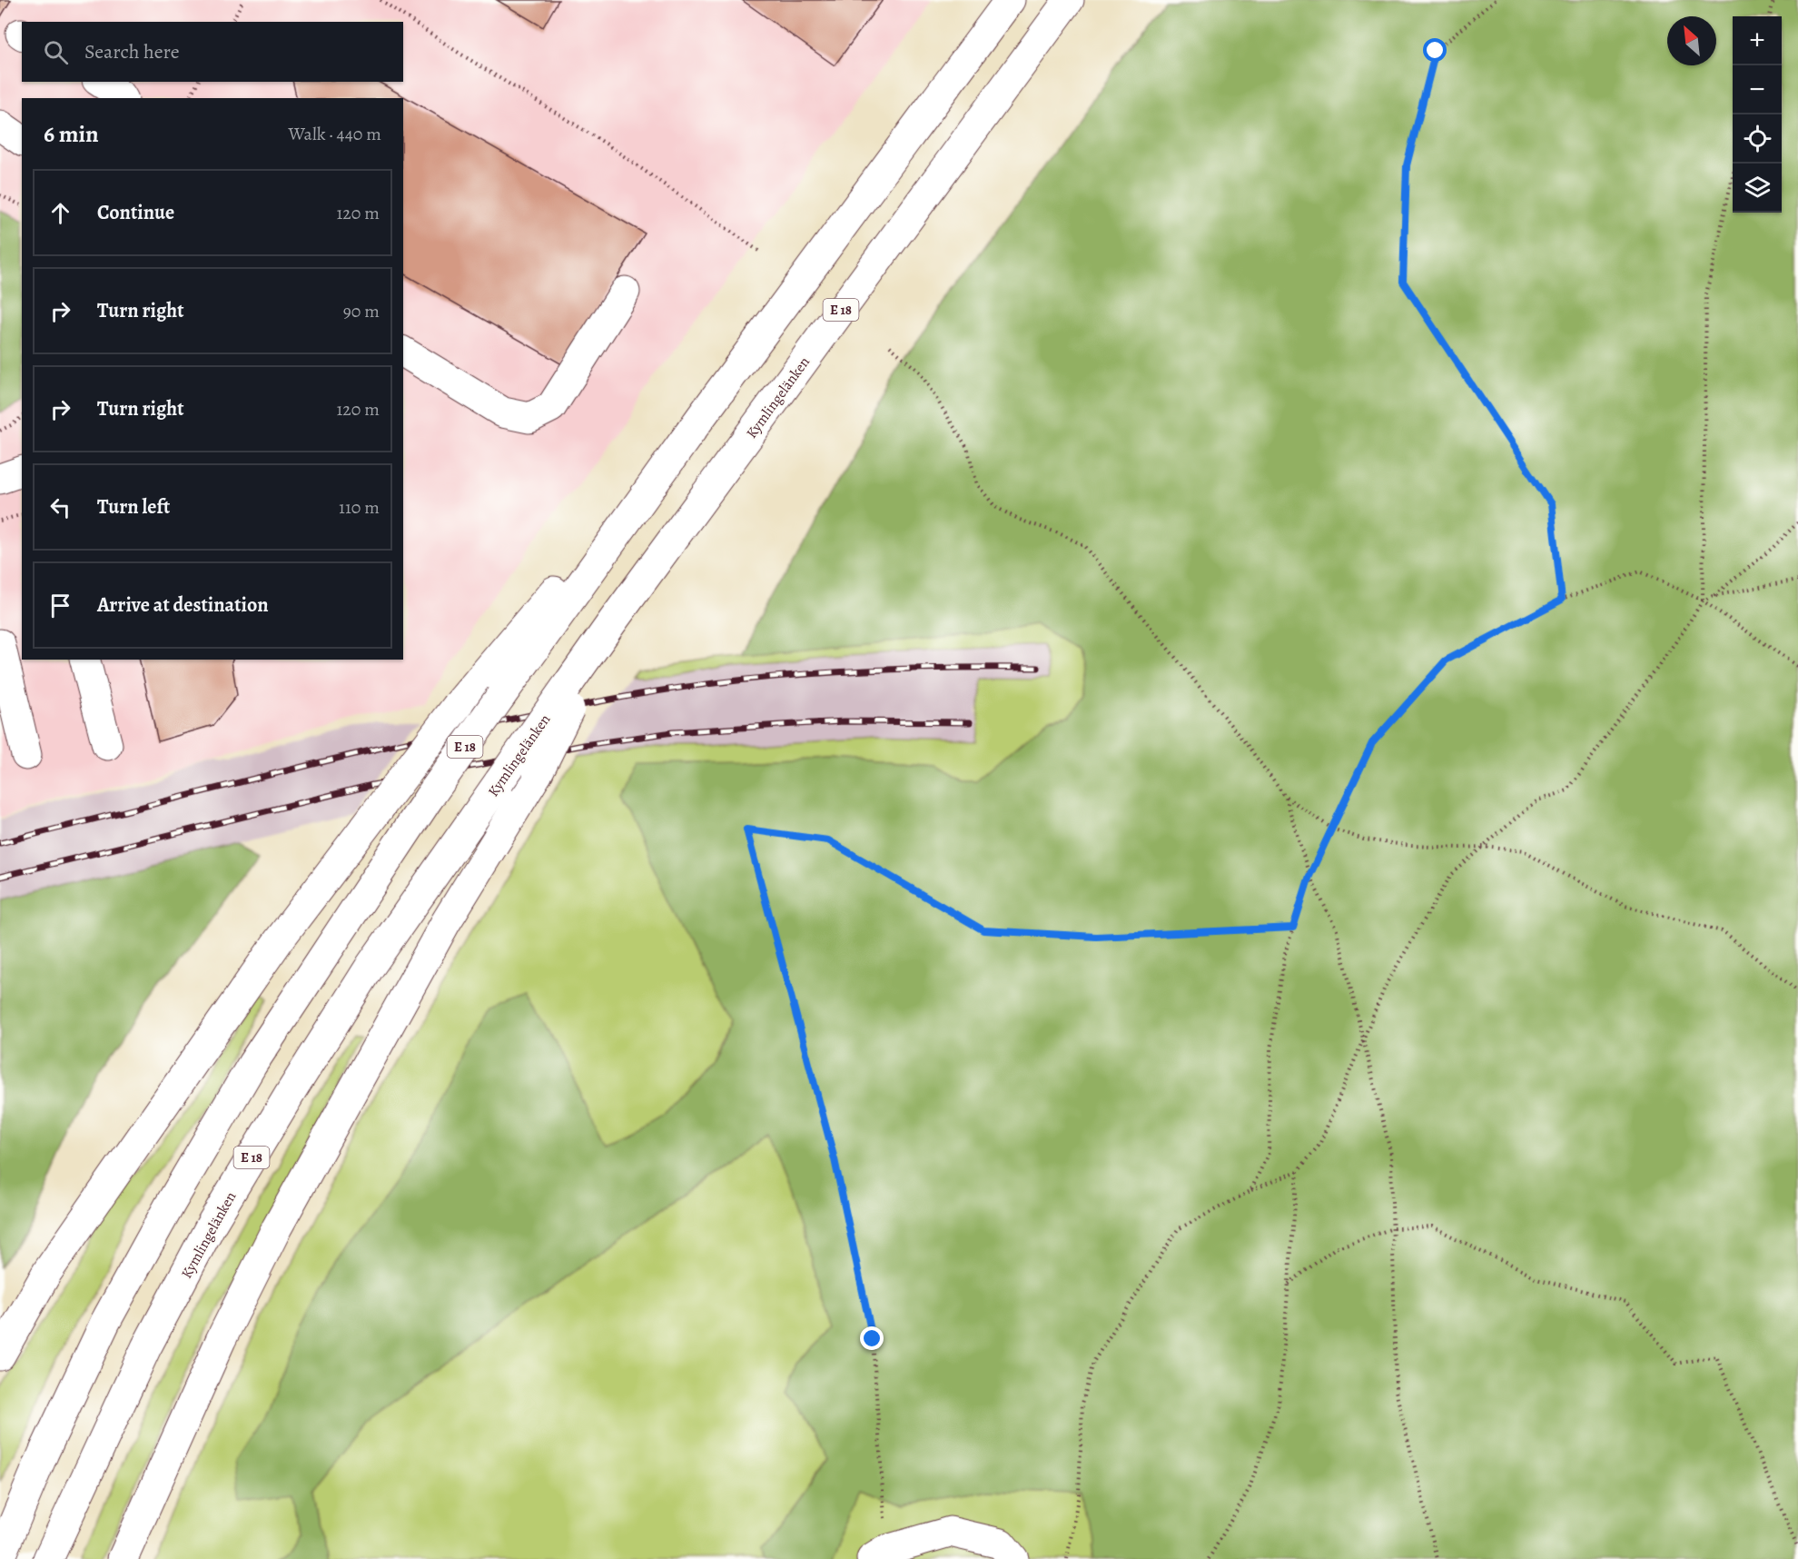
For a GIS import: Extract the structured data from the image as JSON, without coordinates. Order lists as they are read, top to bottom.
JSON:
{
  "streets": {
    "main road": ["E 18", "Kymlingelänken"]
  },
  "north": "top left",
  "page": {
    "map_buttons": ["+", "−"],
    "search": "Search here",
    "heading": ["6 min", "Walk · 440 m"],
    "list": [
      ["Continue", "120 m"],
      ["Turn right", "90 m"],
      ["Turn right", "120 m"],
      ["Turn left", "110 m"],
      "Arrive at destination"
    ]
  }
}
